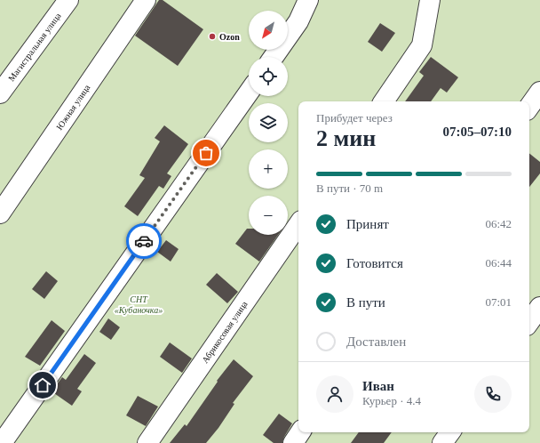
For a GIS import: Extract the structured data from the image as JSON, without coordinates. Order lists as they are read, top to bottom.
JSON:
{
  "streets": {
    "street": ["Магистральная улица", "Южная улица", "Абрикосовая улица"]
  },
  "parks": ["СНТ «Кубаночка»"],
  "places": ["Ozon"],
  "north": "bottom left",
  "page": {
    "map_buttons": ["+", "−"],
    "heading": ["2 мин", "Прибудет через", "07:05–07:10"],
    "panel": ["Иван", "Курьер · 4.4"],
    "bar": "В пути · 70 m",
    "list": [
      ["Принят", "06:42"],
      ["Готовится", "06:44"],
      ["В пути", "07:01"],
      "Доставлен"
    ]
  }
}
